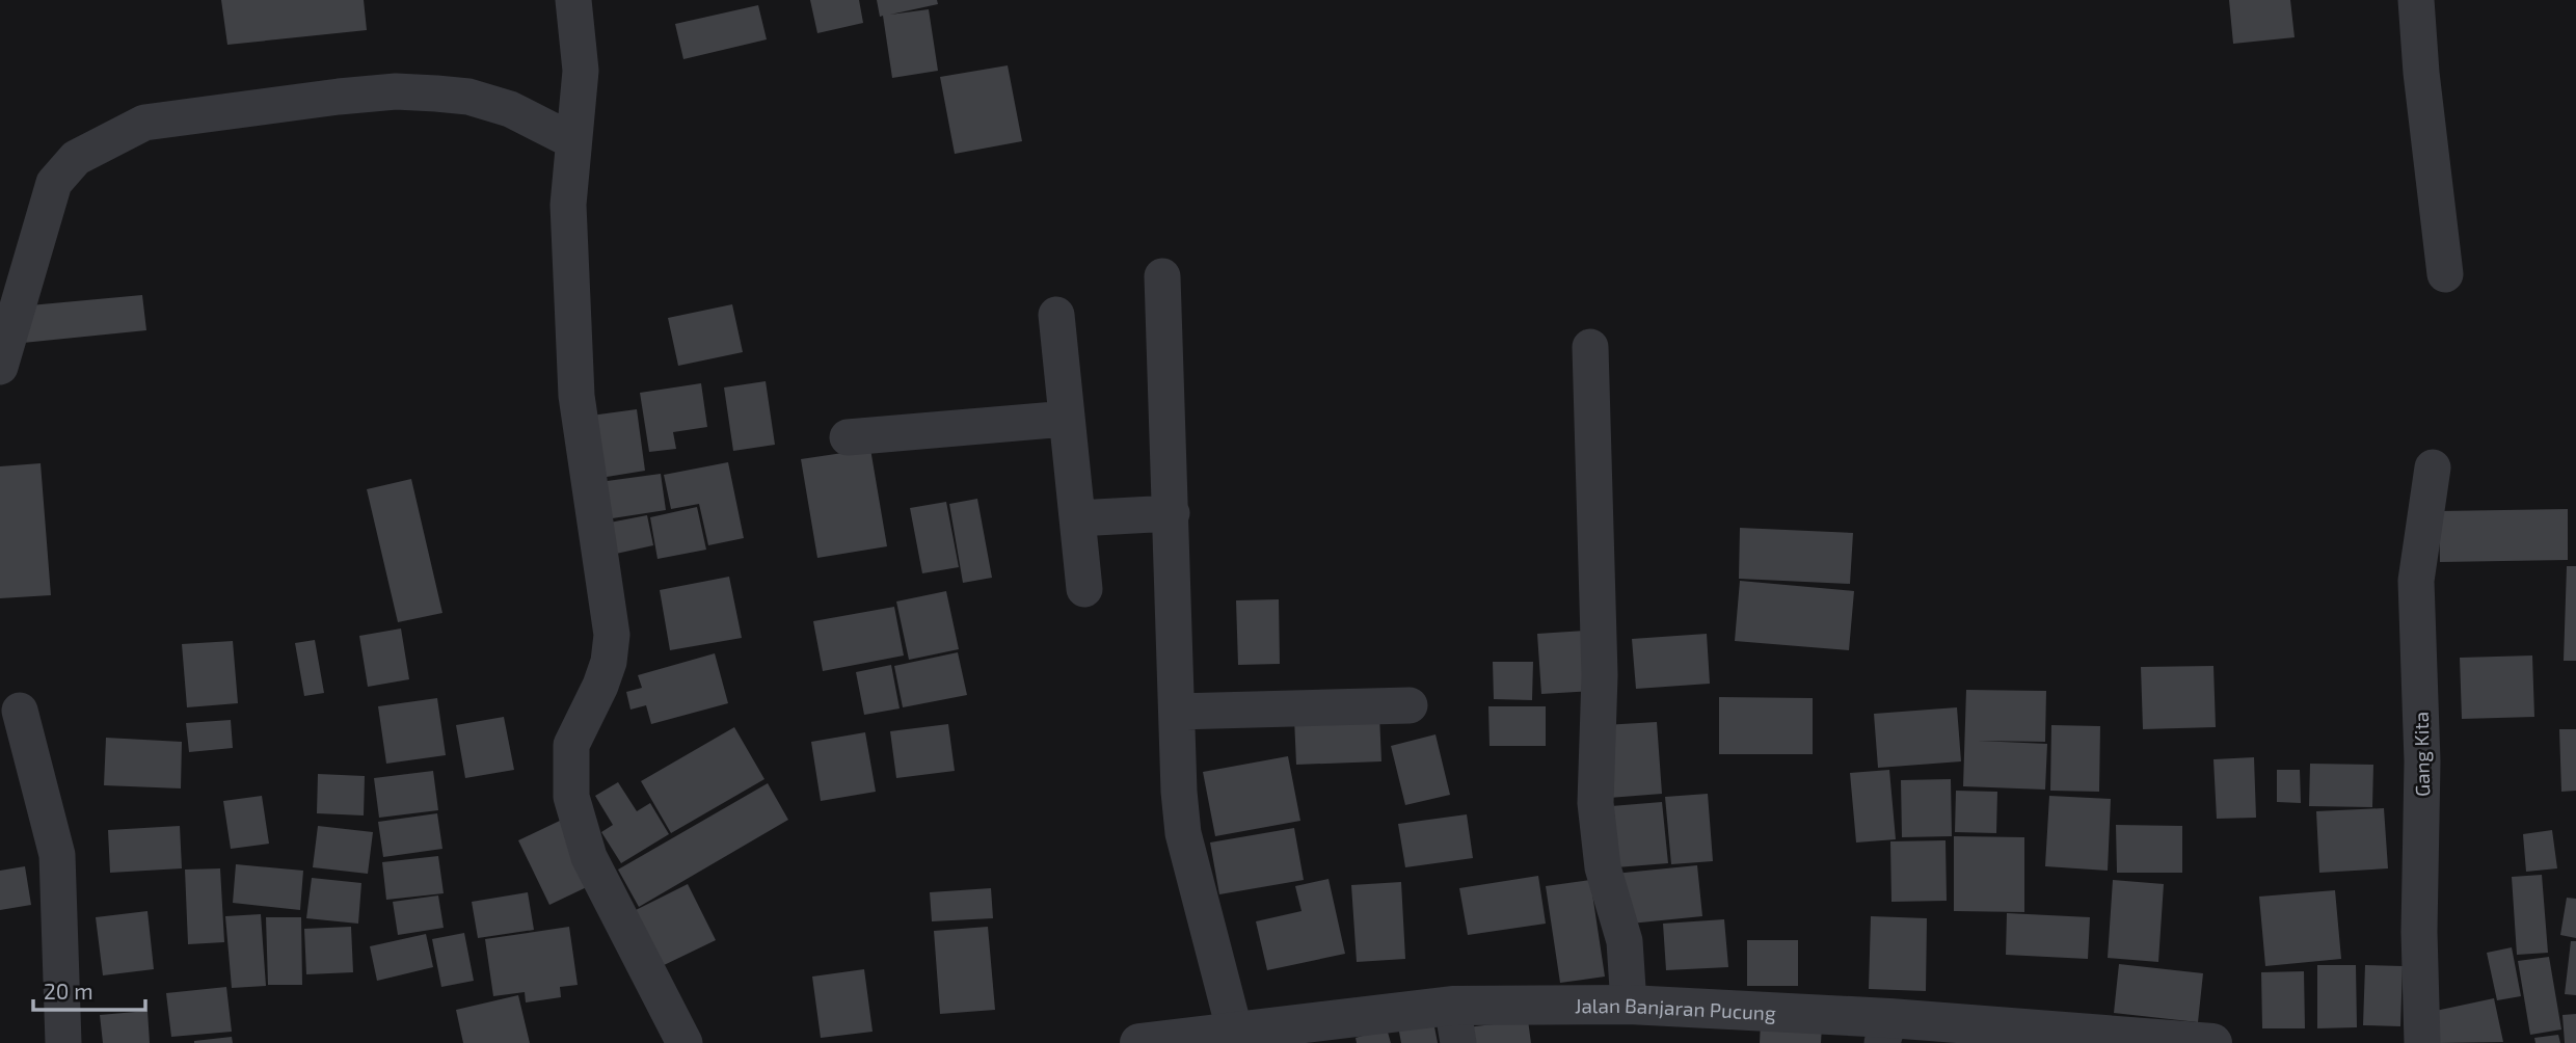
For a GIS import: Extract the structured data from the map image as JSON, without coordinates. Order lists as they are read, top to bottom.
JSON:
{
  "streets": {
    "street": ["Gang Kita", "Jalan Banjaran Pucung"]
  },
  "scale_bar": "20 m"
}
